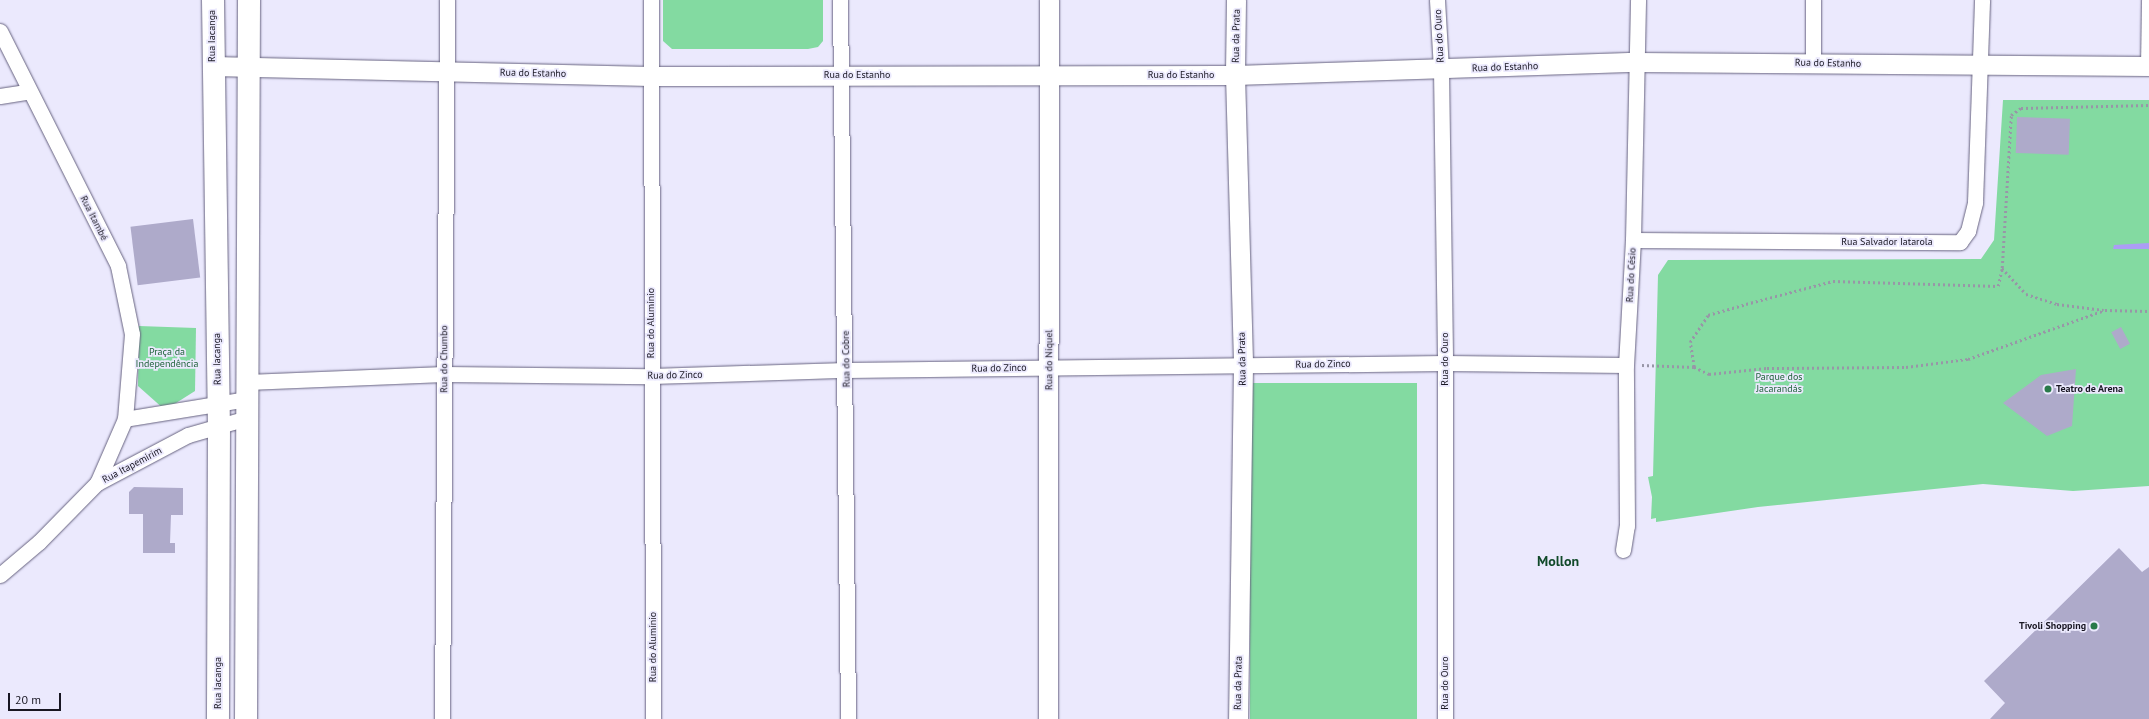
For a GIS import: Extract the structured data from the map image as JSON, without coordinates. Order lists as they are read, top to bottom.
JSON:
{
  "streets": {
    "main road": ["Rua Iacanga"],
    "street": [
      "Rua da Prata",
      "Rua do Ouro",
      "Rua do Estanho",
      "Rua Itambé",
      "Rua Salvador Iatarola",
      "Rua do Césio",
      "Rua do Alumínio",
      "Rua do Chumbo",
      "Rua do Cobre",
      "Rua do Níquel",
      "Rua do Zinco",
      "Rua Itapemirim"
    ]
  },
  "crossings": [
    ["Rua Iacanga", "Rua do Estanho"],
    ["Rua Iacanga", "Rua Itapemirim"],
    ["Rua da Prata", "Rua do Estanho"],
    ["Rua da Prata", "Rua do Zinco"],
    ["Rua do Ouro", "Rua do Estanho"],
    ["Rua do Ouro", "Rua do Zinco"],
    ["Rua do Estanho", "Rua Salvador Iatarola"],
    ["Rua do Estanho", "Rua do Césio"],
    ["Rua do Estanho", "Rua do Alumínio"],
    ["Rua do Estanho", "Rua do Chumbo"],
    ["Rua do Estanho", "Rua do Cobre"],
    ["Rua do Estanho", "Rua do Níquel"],
    ["Rua Itambé", "Rua Itapemirim"],
    ["Rua Salvador Iatarola", "Rua do Césio"],
    ["Rua do Césio", "Rua do Zinco"],
    ["Rua do Alumínio", "Rua do Zinco"],
    ["Rua do Chumbo", "Rua do Zinco"],
    ["Rua do Chumbo", "Rua Itapemirim"],
    ["Rua do Cobre", "Rua do Zinco"],
    ["Rua do Níquel", "Rua do Zinco"],
    ["Rua do Zinco", "Rua Itapemirim"]
  ],
  "districts": ["Mollon"],
  "parks": ["Praça da Independência", "Parque dos Jacarandás"],
  "places": ["Teatro de Arena", "Tivoli Shopping"],
  "scale_bar": "20 m"
}
